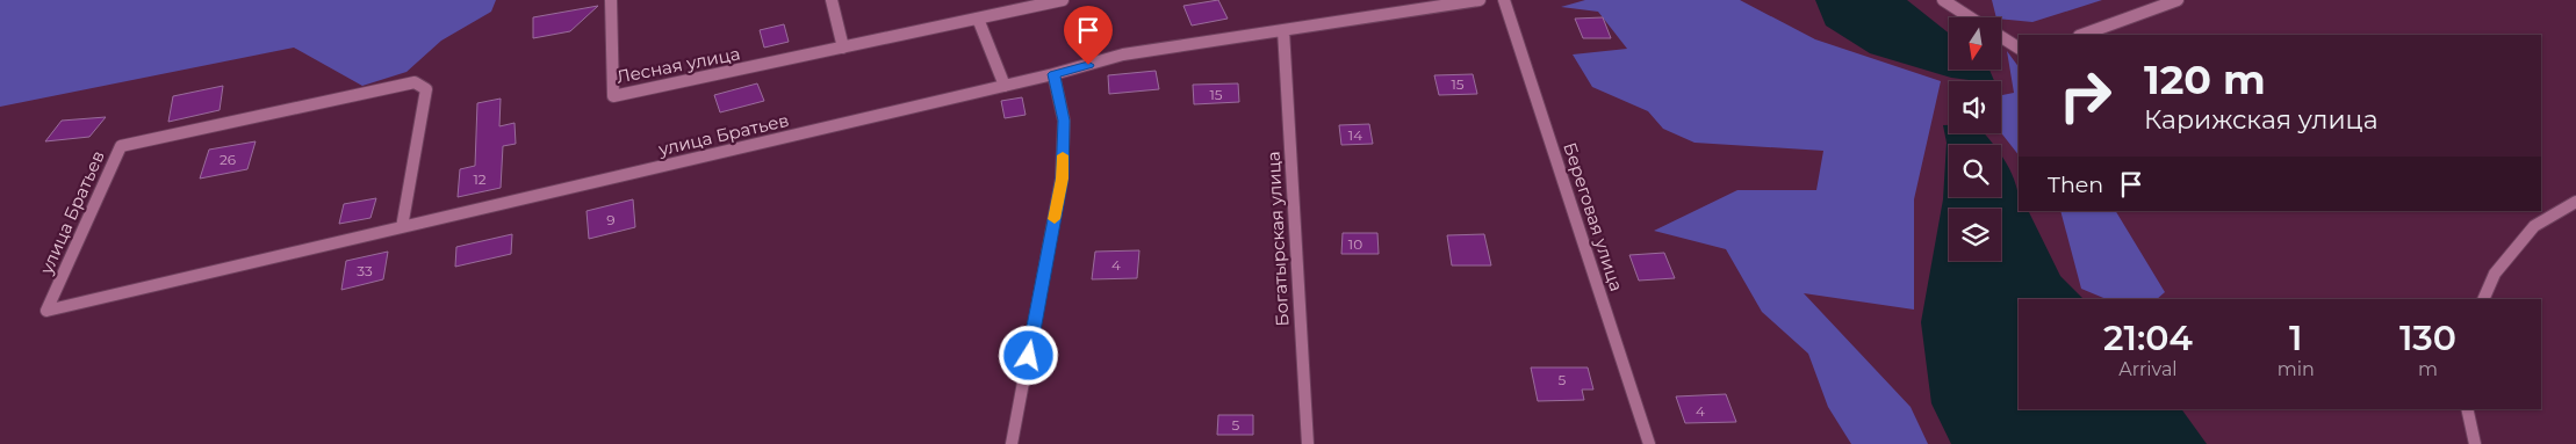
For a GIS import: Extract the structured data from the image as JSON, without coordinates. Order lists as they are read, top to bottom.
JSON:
{
  "streets": {
    "street": [
      "Лесная улица",
      "улица Братьев",
      "Береговая улица",
      "Богатырская улица"
    ]
  },
  "crossings": [
    ["улица Братьев", "Богатырская улица"]
  ],
  "house_numbers": [
    "15",
    "15",
    "14",
    "26",
    "12",
    "9",
    "10",
    "4",
    "33",
    "5",
    "4",
    "5"
  ],
  "north": "bottom",
  "page": {
    "turn": ["120 m", "Карижская улица"],
    "then": "Then",
    "eta": [
      "21:04",
      "Arrival",
      "1",
      "min",
      "130",
      "m"
    ]
  }
}
